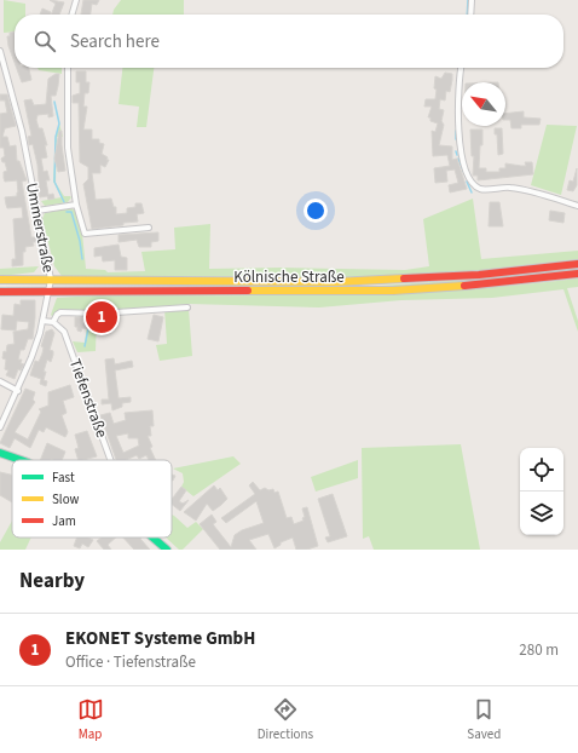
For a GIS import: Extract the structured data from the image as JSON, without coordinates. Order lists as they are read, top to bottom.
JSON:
{
  "streets": {
    "main road": ["Kölnische Straße"],
    "street": ["Ummerstraße", "Tiefenstraße"]
  },
  "crossings": [
    ["Ummerstraße", "Kölnische Straße"]
  ],
  "legend": ["Fast", "Slow", "Jam"],
  "north": "top left",
  "page": {
    "search": "Search here",
    "pins": "1",
    "heading": "Nearby",
    "list": [
      {
        "mark": "1",
        "name": "EKONET Systeme GmbH",
        "note": "Office · Tiefenstraße",
        "value": "280 m"
      }
    ],
    "nav": ["Map", "Directions", "Saved"]
  }
}
